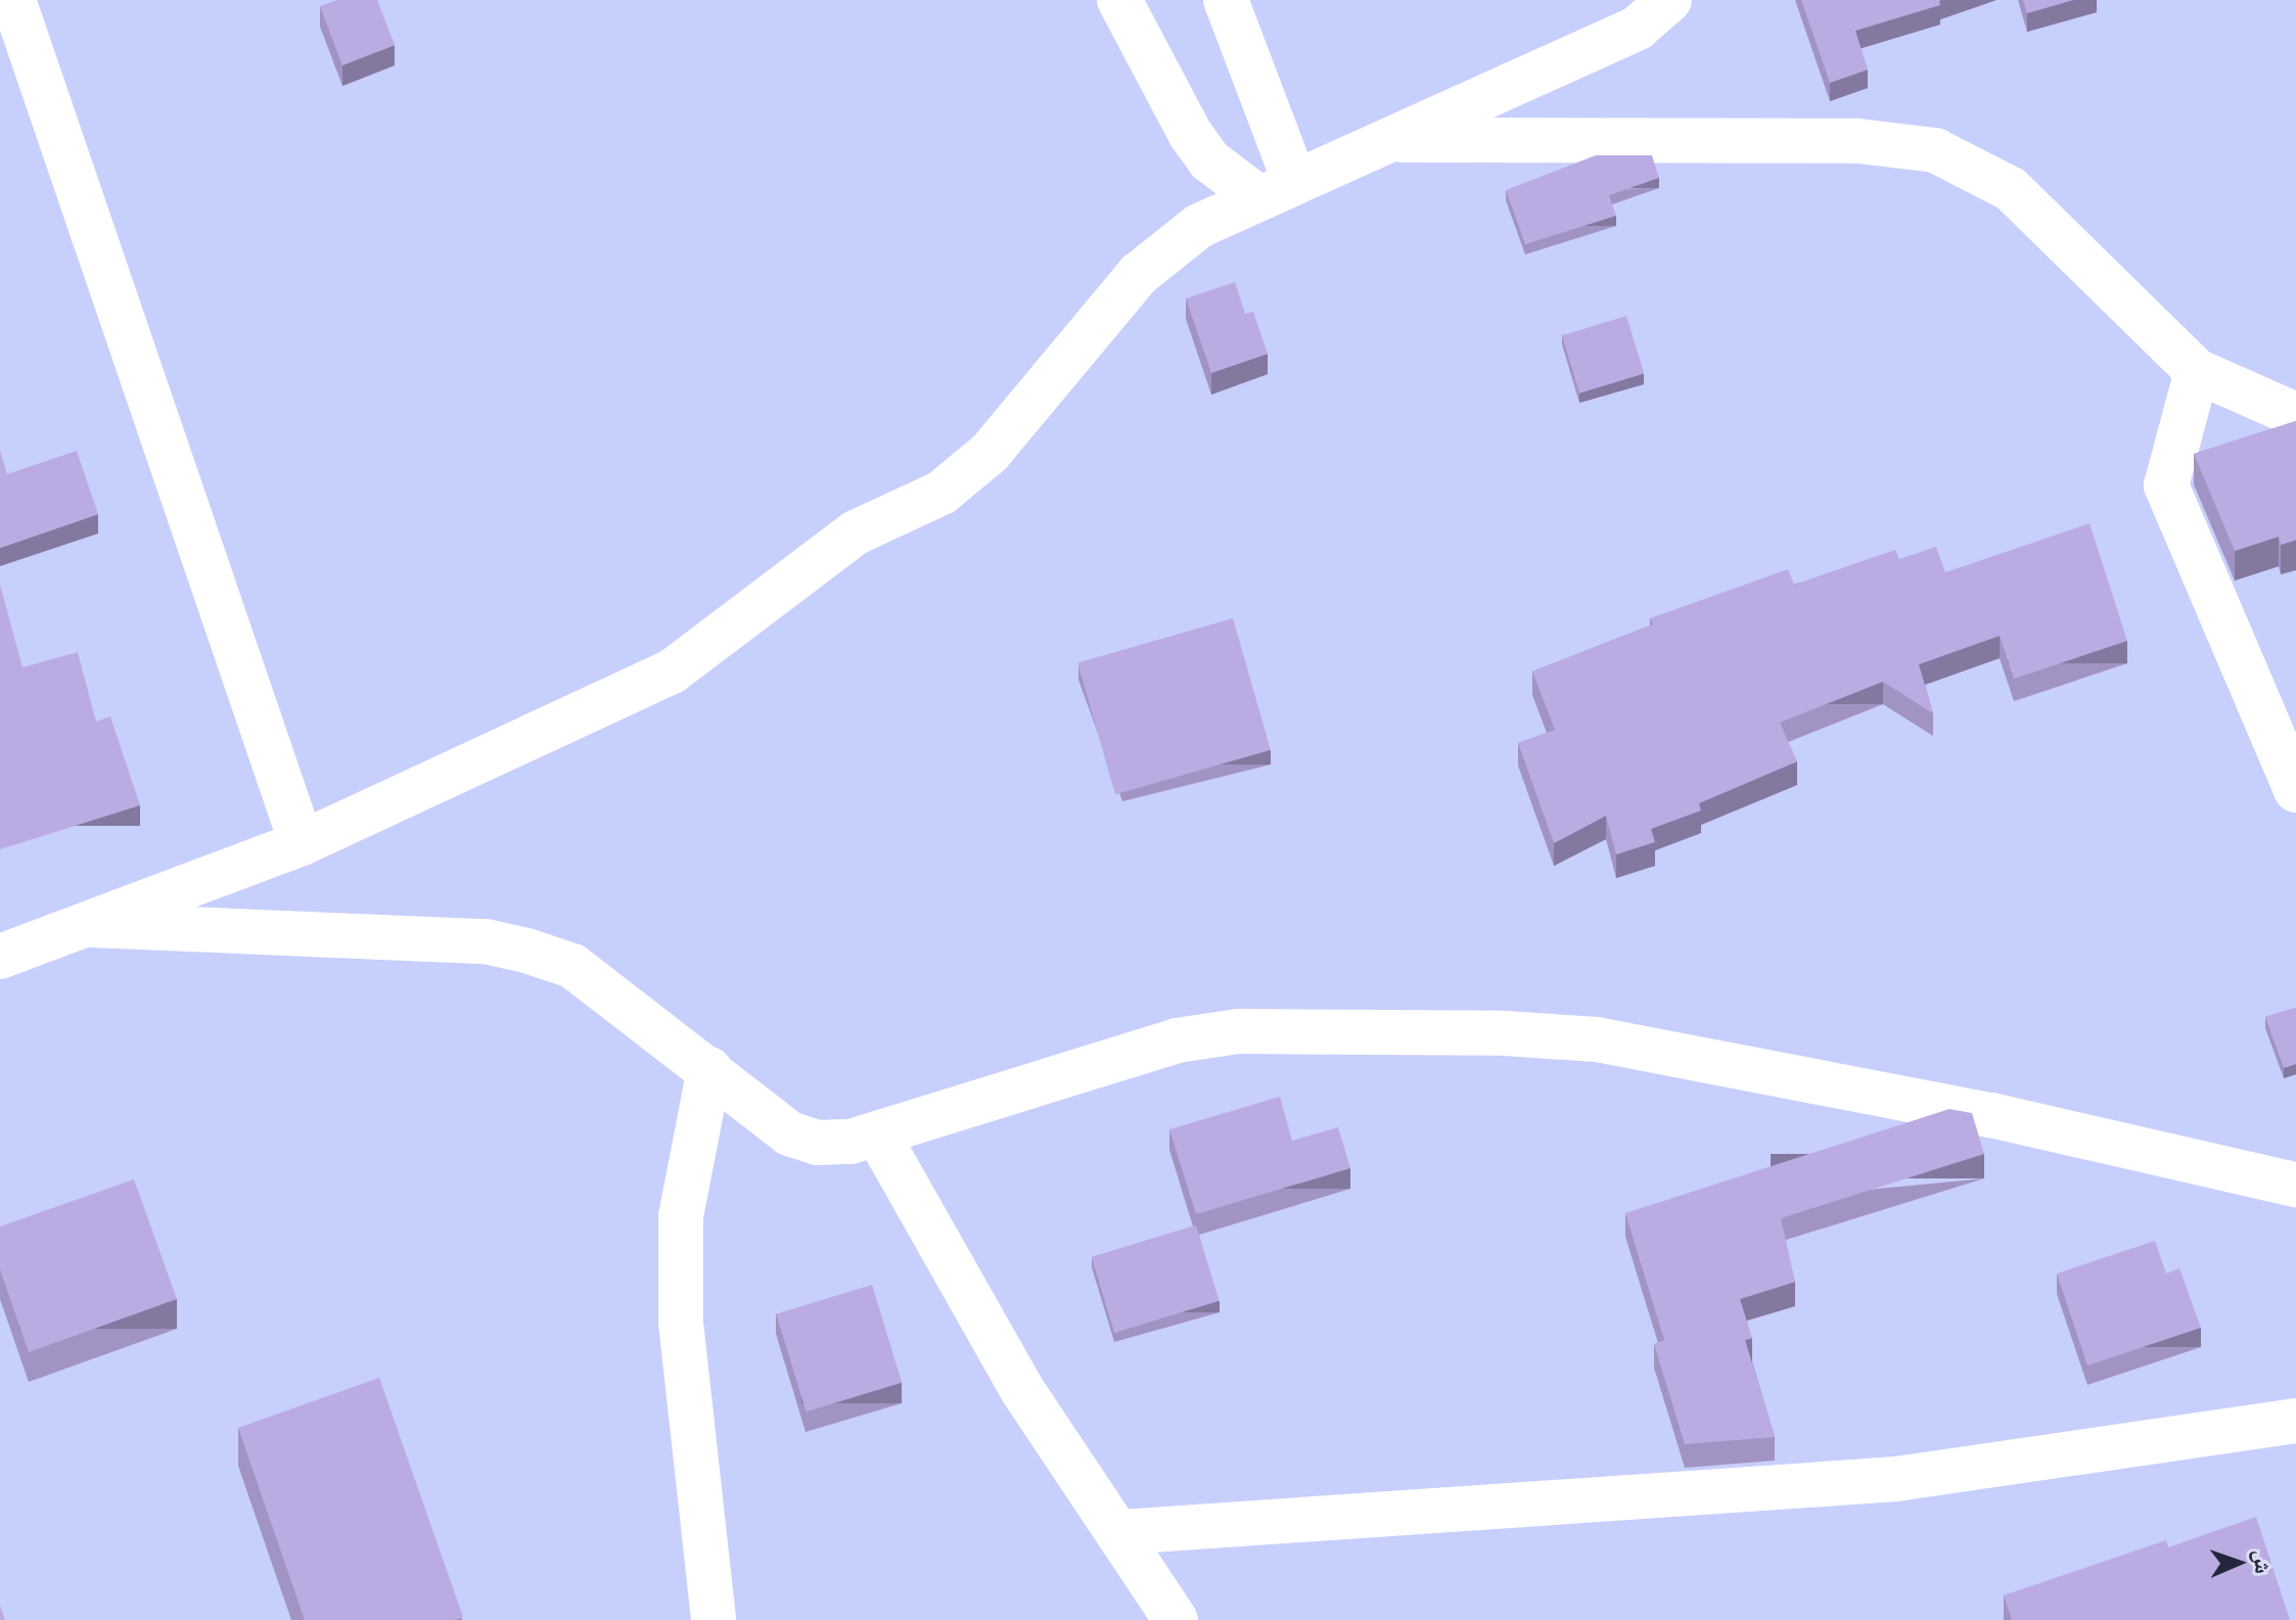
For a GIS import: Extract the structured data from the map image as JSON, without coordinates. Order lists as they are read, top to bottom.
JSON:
{
  "north": "right"
}
